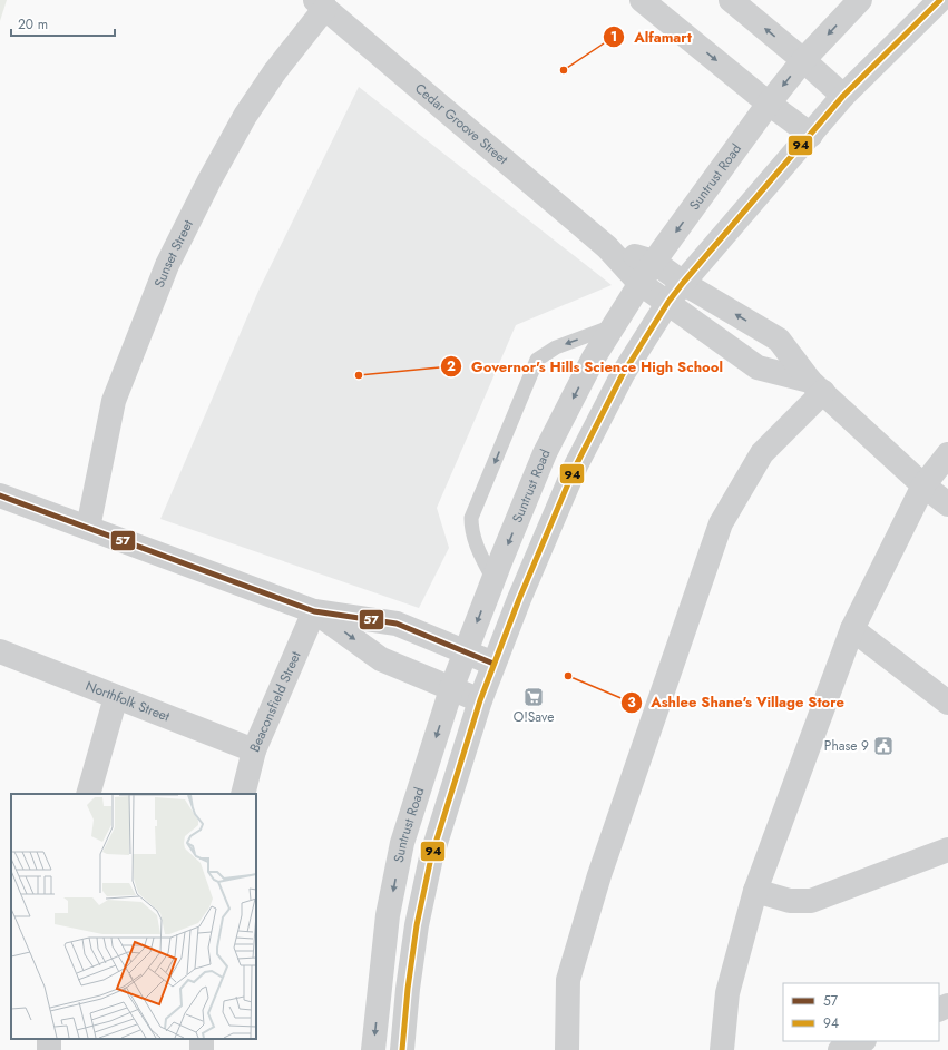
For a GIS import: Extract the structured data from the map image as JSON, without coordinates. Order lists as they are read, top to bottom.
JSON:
{
  "streets": {
    "street": [
      "Cedar Groove Street",
      "Suntrust Road",
      "Sunset Street",
      "Northfolk Street",
      "Beaconsfield Street"
    ]
  },
  "crossings": [
    ["Cedar Groove Street", "Sunset Street"],
    ["Northfolk Street", "Beaconsfield Street"]
  ],
  "places": {
    "other": ["Alfamart", "Governor's Hills Science High School", "Ashlee Shane's Village Store"],
    "supermarket": ["O!Save"],
    "public building": ["Phase 9"]
  },
  "lines": ["transit line 94", "transit line 57"],
  "legend": ["57", "94"],
  "scale_bar": "20 m"
}
